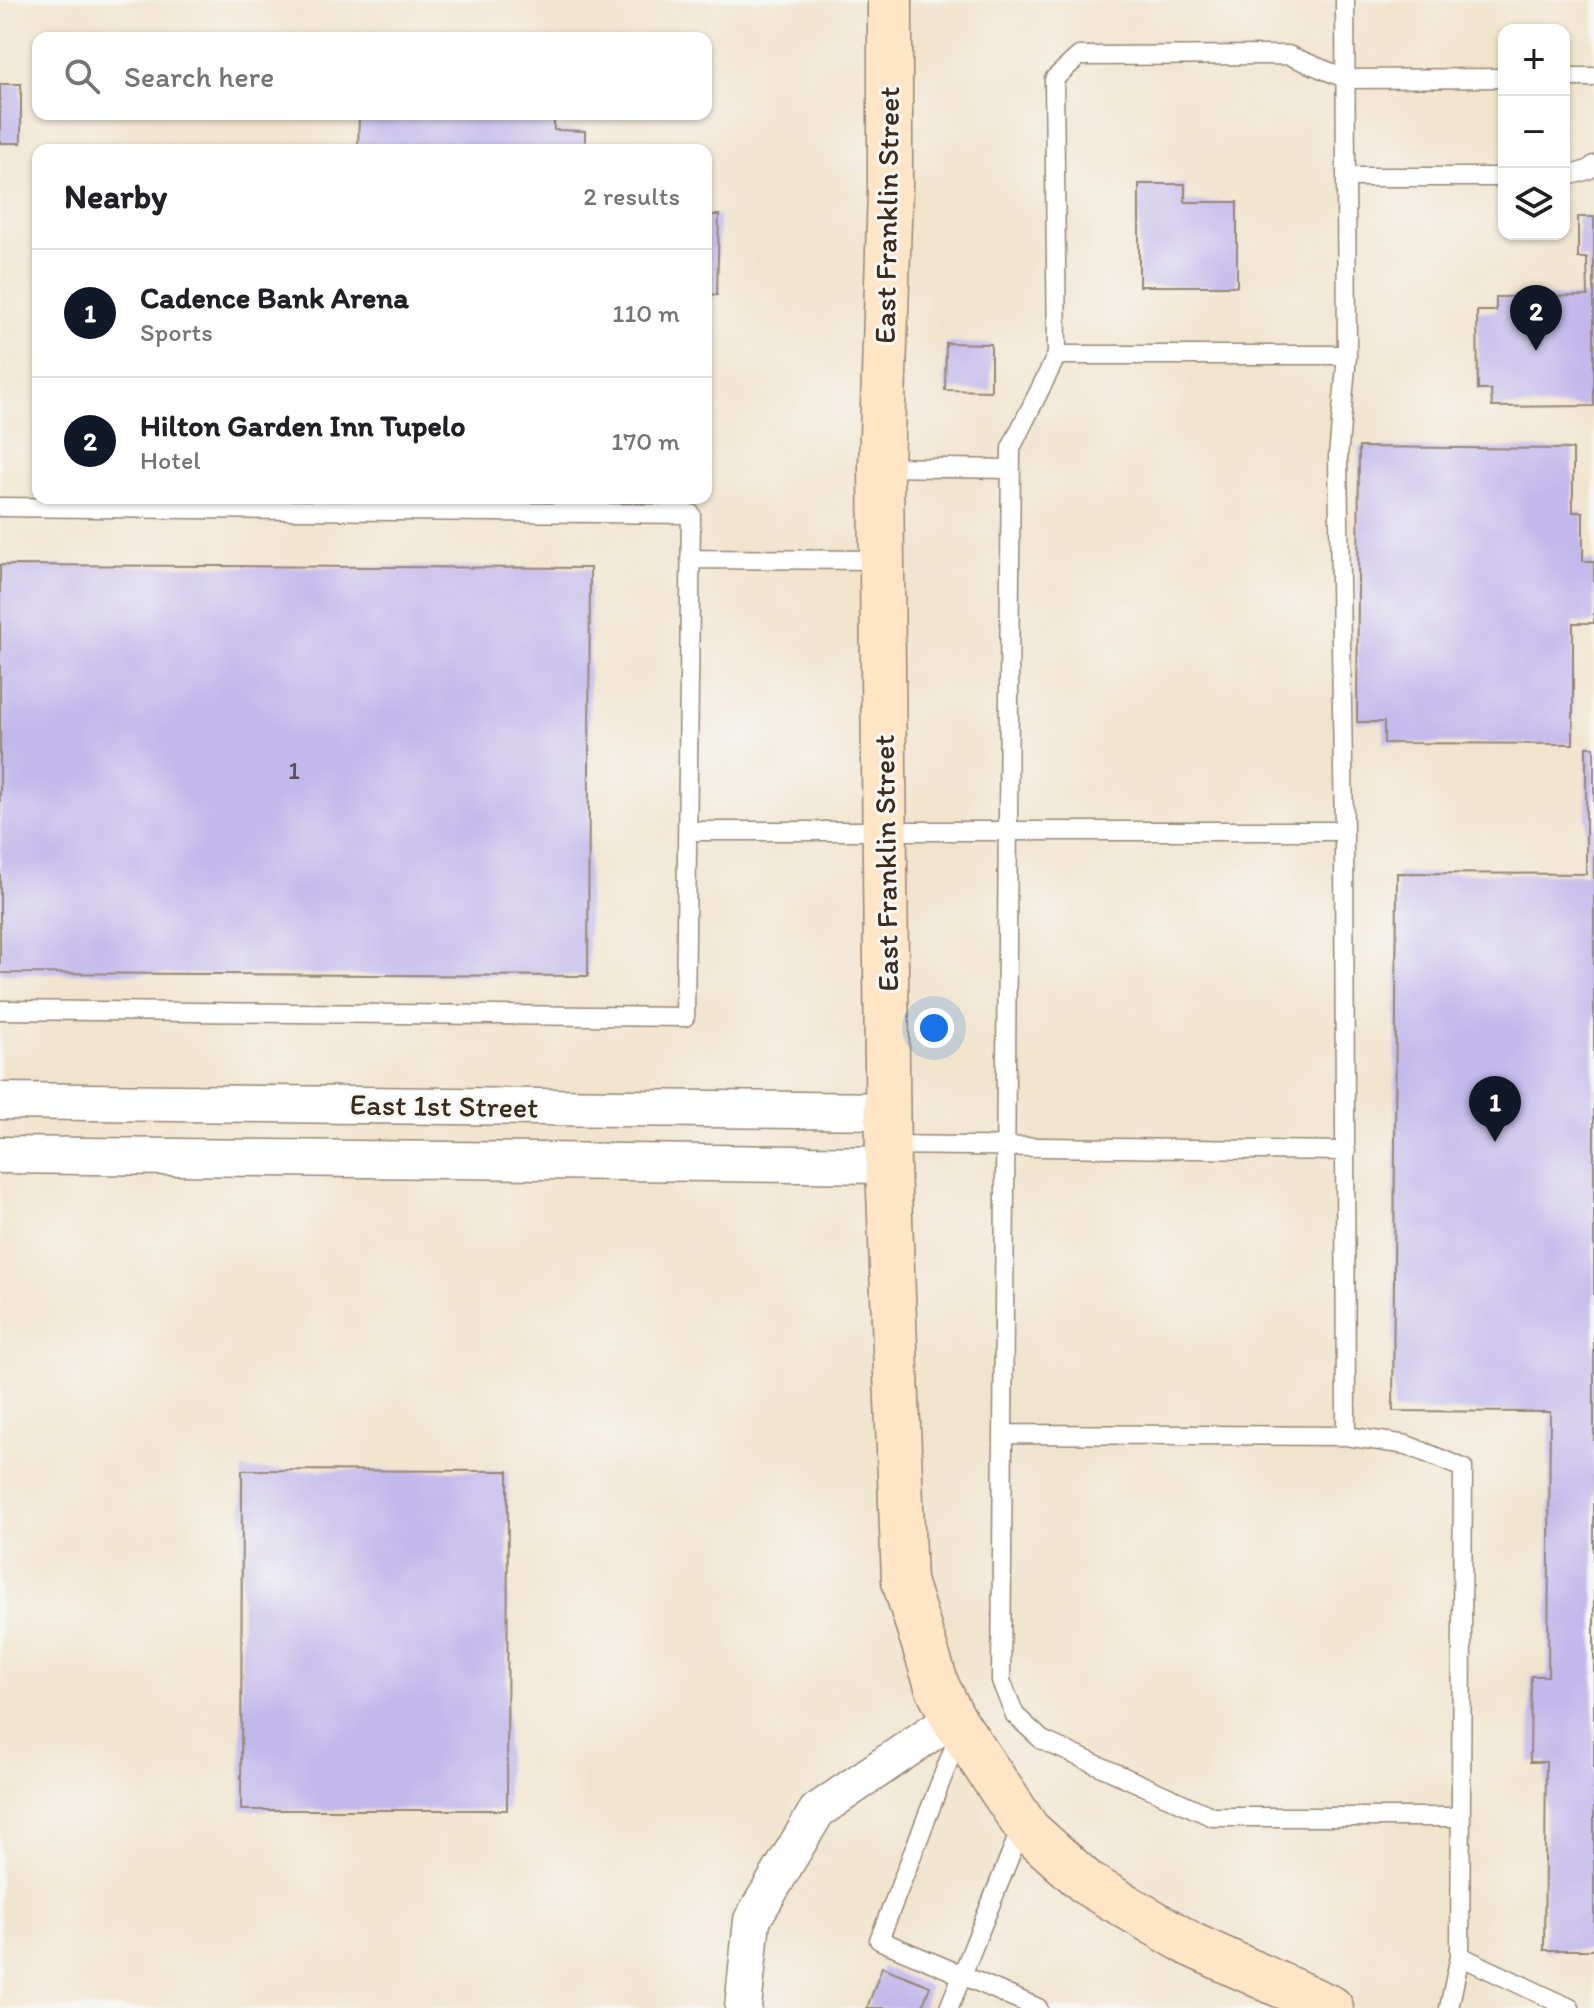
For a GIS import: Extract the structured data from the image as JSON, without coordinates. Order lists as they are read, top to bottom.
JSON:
{
  "streets": {
    "street": ["East Franklin Street", "East 1st Street"]
  },
  "crossings": [
    ["East Franklin Street", "East 1st Street"]
  ],
  "house_numbers": ["1"],
  "page": {
    "map_buttons": ["+", "−"],
    "search": "Search here",
    "heading": ["Nearby", "2 results"],
    "list": [
      {
        "mark": "1",
        "name": "Cadence Bank Arena",
        "note": "Sports",
        "value": "110 m"
      },
      {
        "mark": "2",
        "name": "Hilton Garden Inn Tupelo",
        "note": "Hotel",
        "value": "170 m"
      }
    ],
    "pins": ["2", "1"]
  }
}
